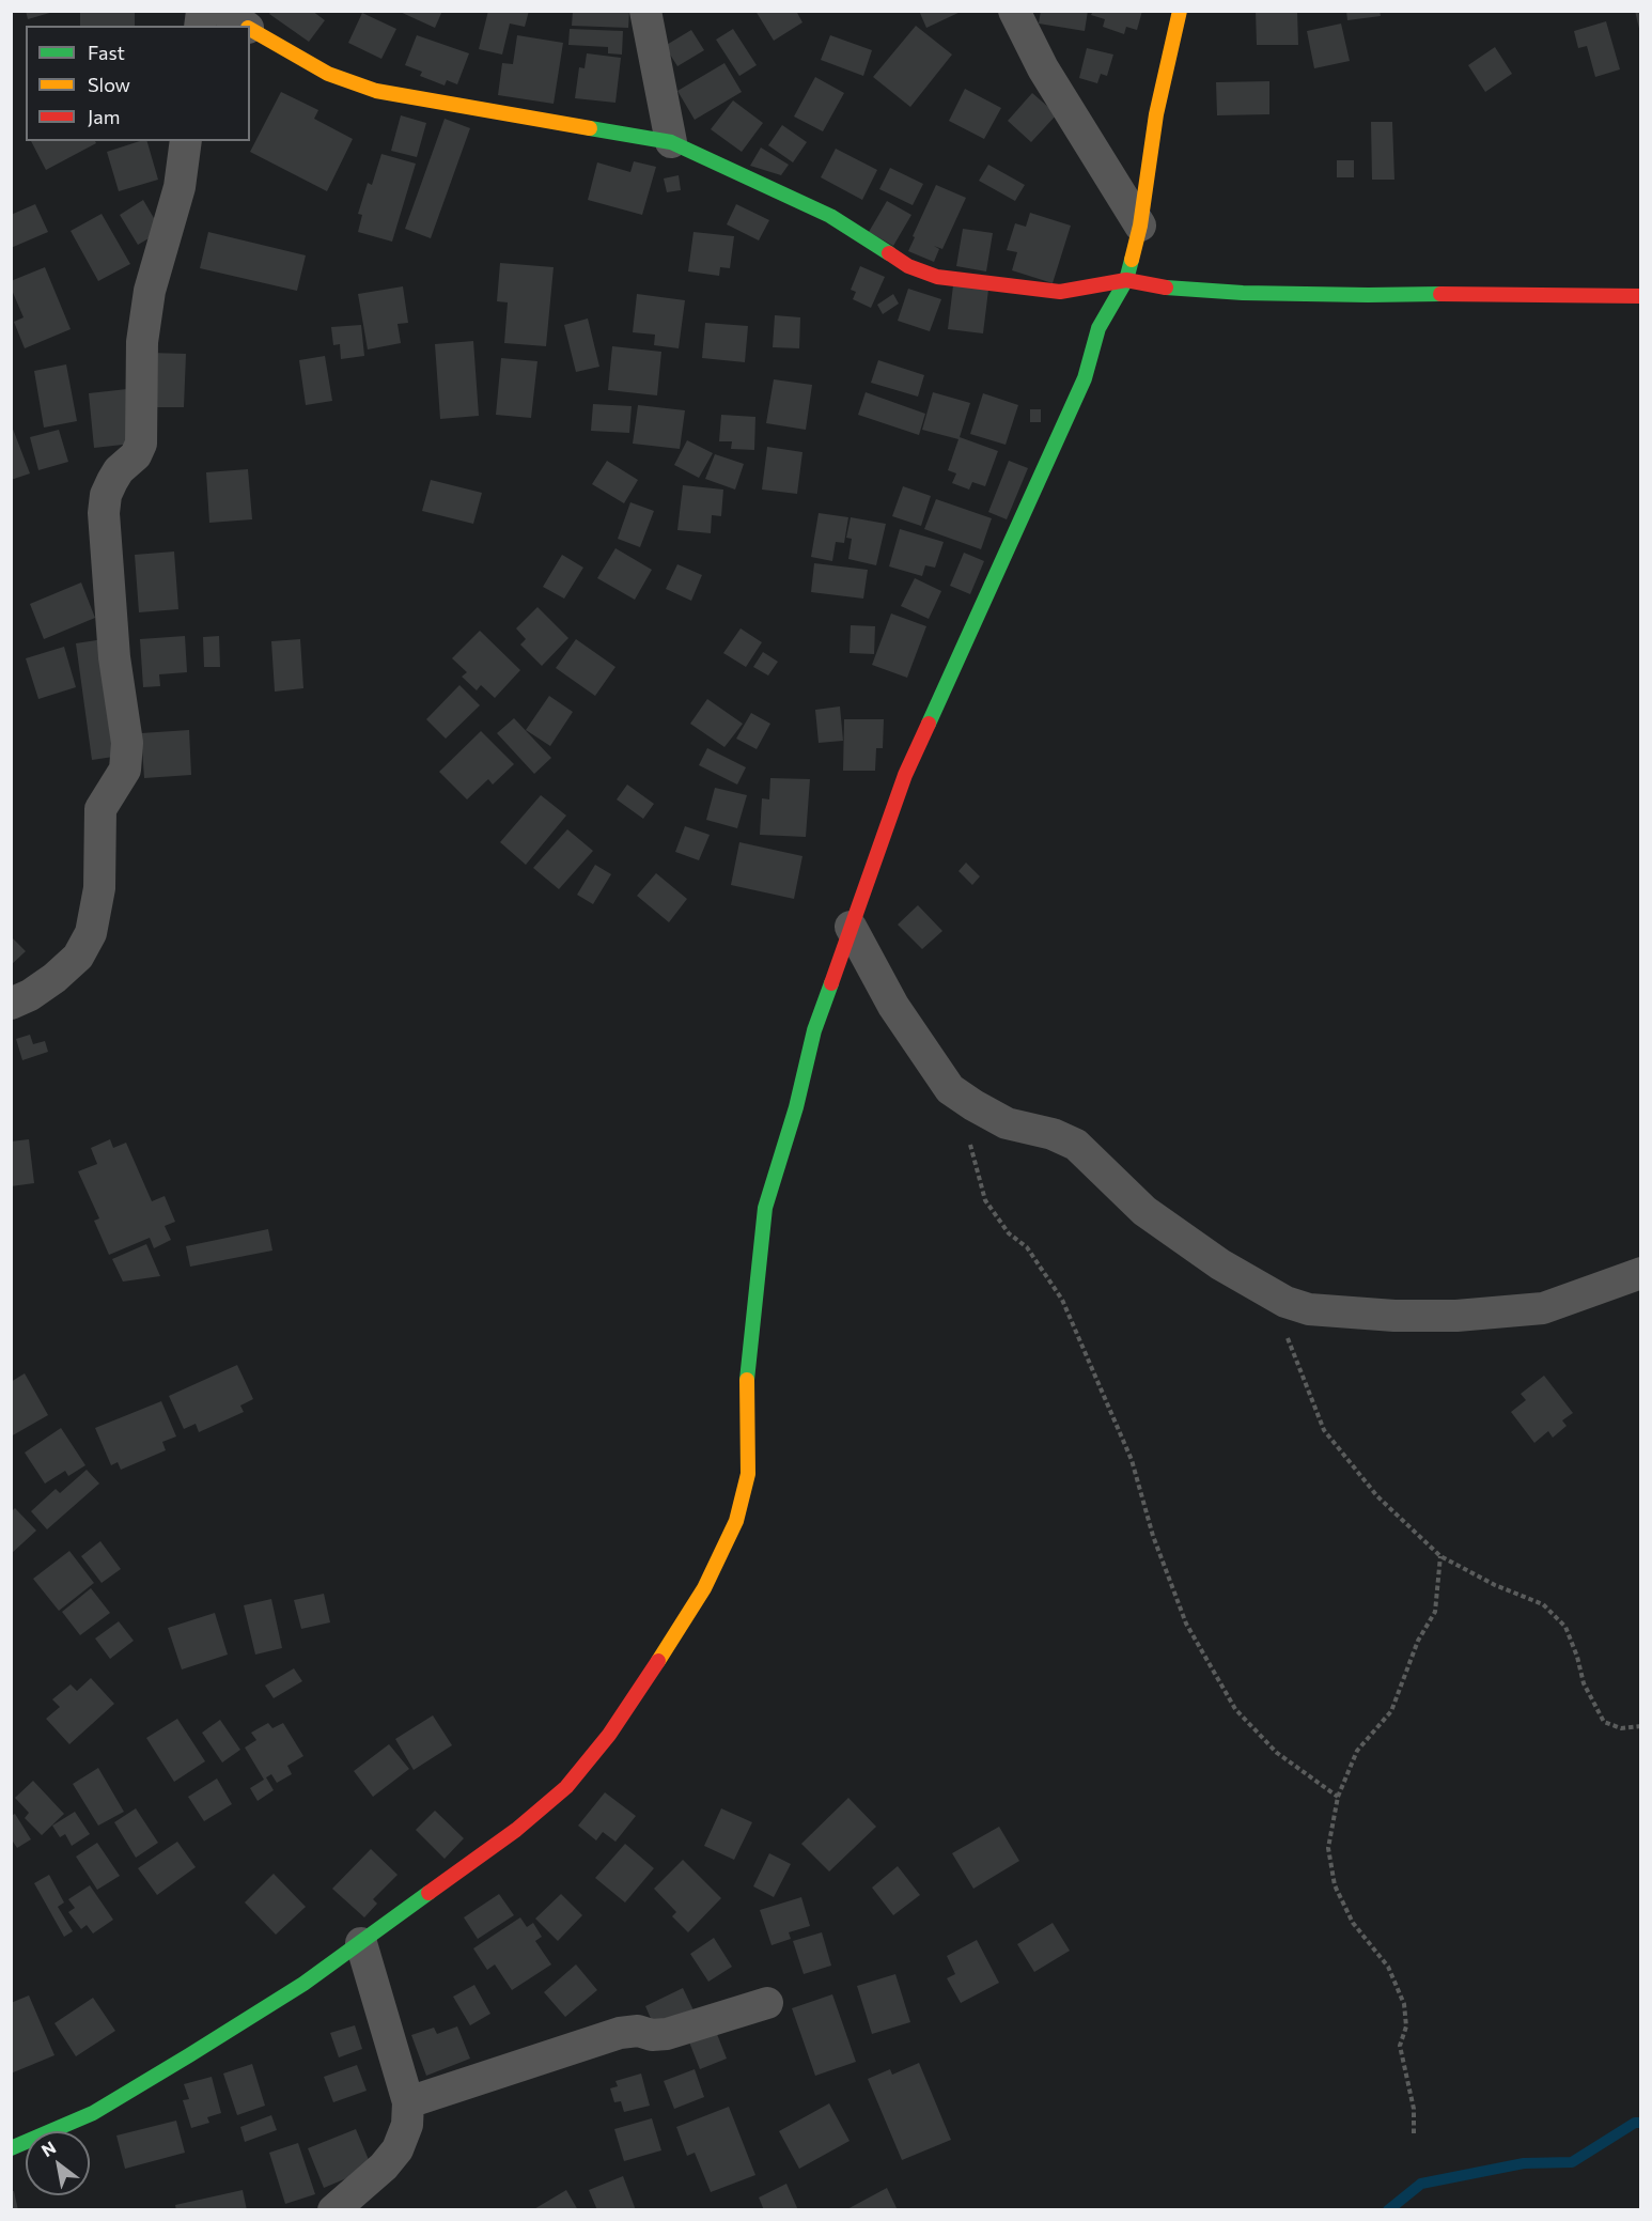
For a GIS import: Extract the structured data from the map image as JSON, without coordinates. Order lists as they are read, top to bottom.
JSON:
{
  "legend": ["Fast", "Slow", "Jam"],
  "north": "top left"
}
